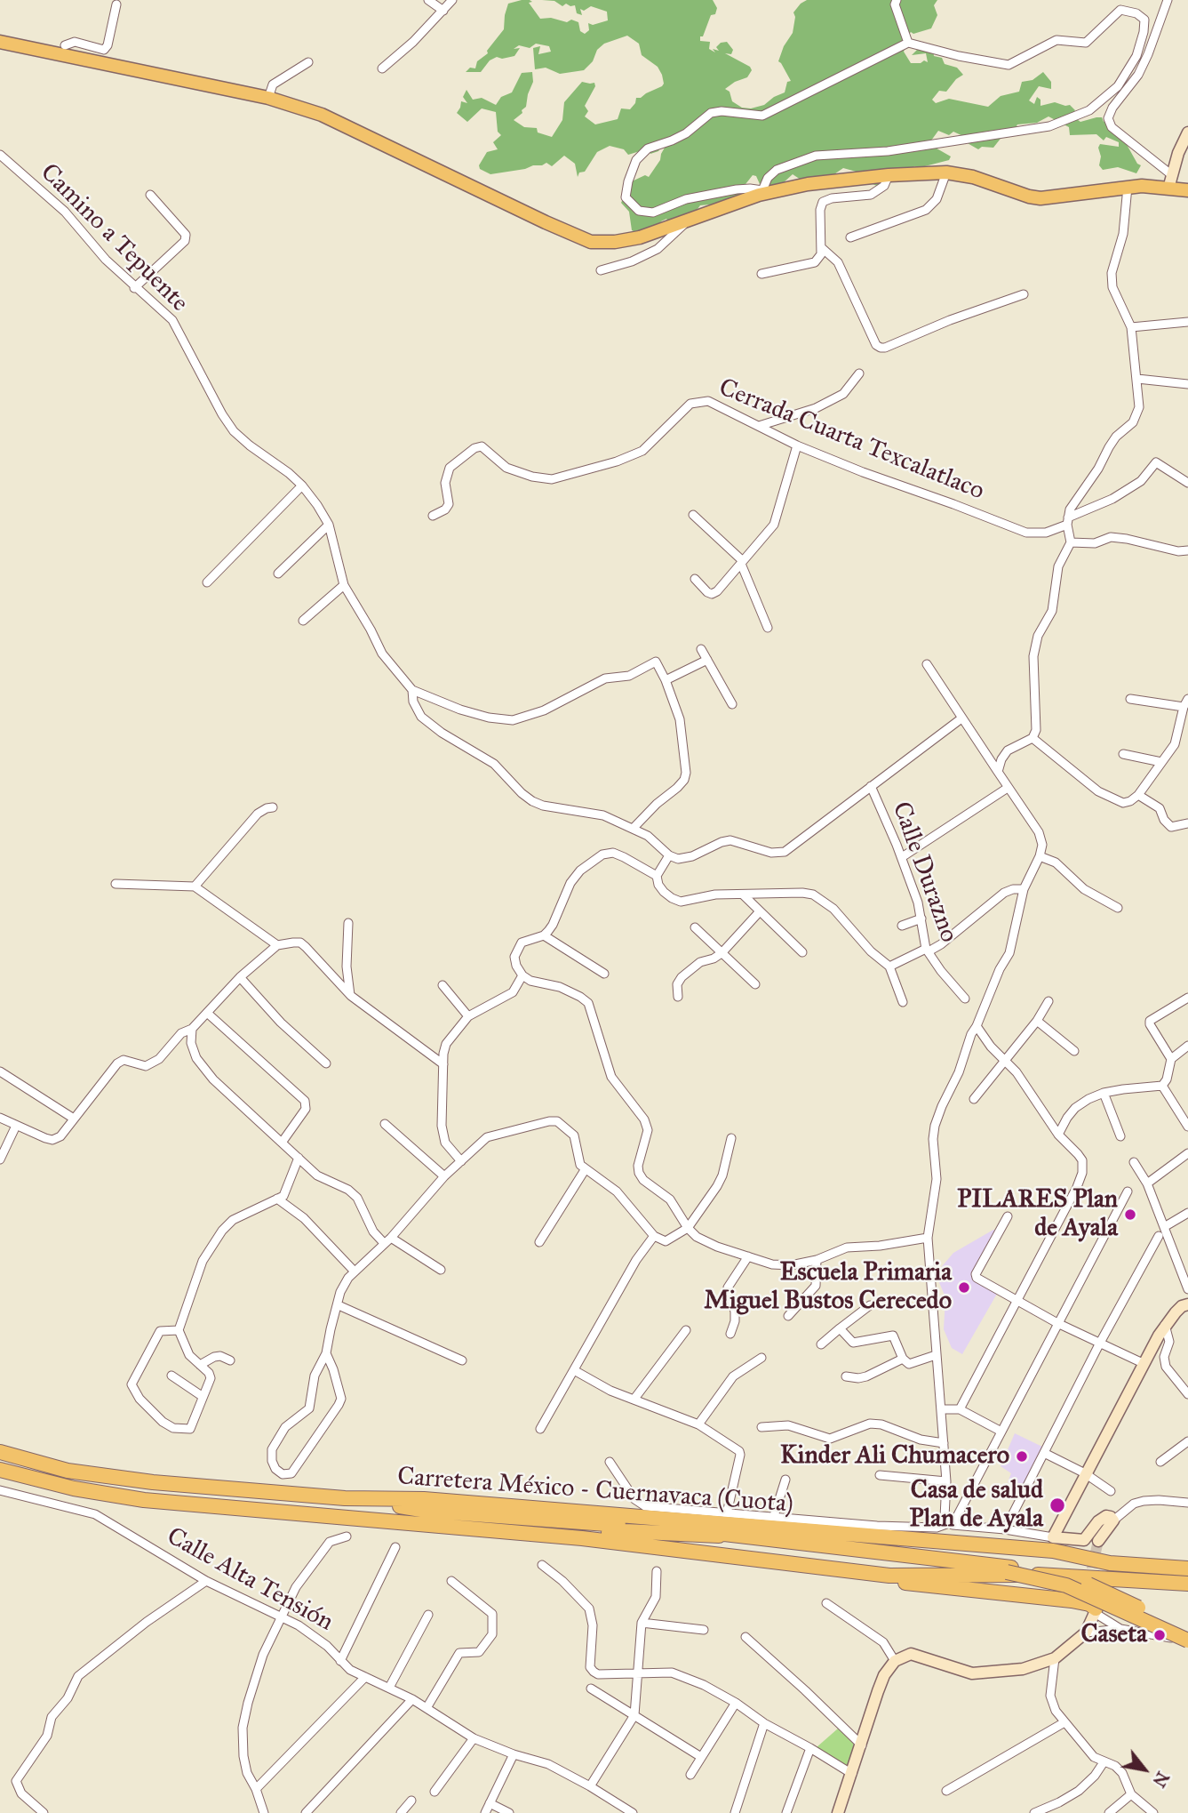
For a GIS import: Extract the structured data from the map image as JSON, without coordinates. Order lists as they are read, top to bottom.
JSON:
{
  "streets": {
    "highway": ["Carretera México - Cuernavaca (Cuota)"],
    "street": [
      "Camino a Tepuente",
      "Cerrada Cuarta Texcalatlaco",
      "Calle Durazno",
      "Calle Alta Tensión"
    ]
  },
  "places": [
    "PILARES Plan de Ayala",
    "Escuela Primaria Miguel Bustos Cerecedo",
    "Kinder Ali Chumacero",
    "Casa de salud Plan de Ayala",
    "Caseta"
  ],
  "north": "bottom right"
}
